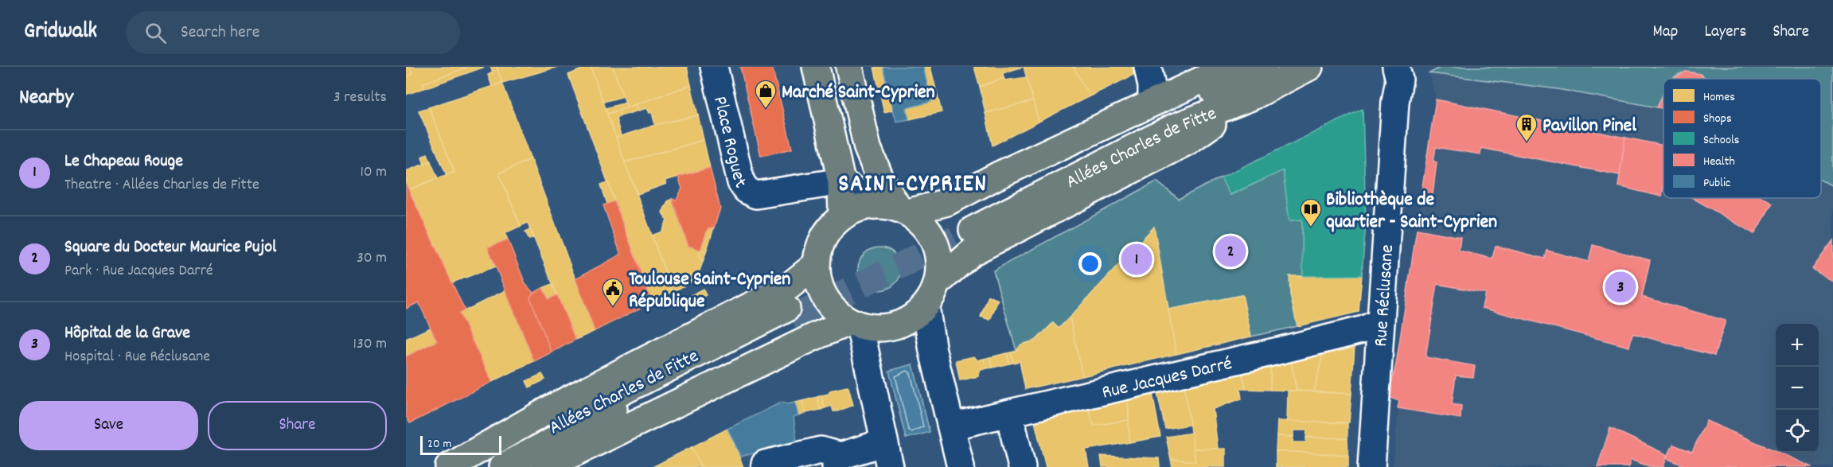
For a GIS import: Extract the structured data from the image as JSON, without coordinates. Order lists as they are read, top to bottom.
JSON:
{
  "streets": {
    "main road": ["Allées Charles de Fitte"],
    "street": ["Place Roguet", "Rue Réclusane", "Rue Jacques Darré"]
  },
  "crossings": [
    ["Rue Réclusane", "Rue Jacques Darré"]
  ],
  "districts": ["SAINT-CYPRIEN"],
  "places": {
    "shop": ["Marché Saint-Cyprien"],
    "building": ["Pavillon Pinel"],
    "library": ["Bibliothèque de quartier - Saint-Cyprien"],
    "public building": ["Toulouse Saint-Cyprien République"]
  },
  "legend": [
    "Homes",
    "Shops",
    "Schools",
    "Health",
    "Public"
  ],
  "scale_bar": "20 m",
  "page": {
    "header": "Gridwalk",
    "search": "Search here",
    "nav": ["Map", "Layers", "Share"],
    "heading": ["Nearby", "3 results"],
    "list": [
      {
        "mark": "1",
        "name": "Le Chapeau Rouge",
        "note": "Theatre · Allées Charles de Fitte",
        "value": "10 m"
      },
      {
        "mark": "2",
        "name": "Square du Docteur Maurice Pujol",
        "note": "Park · Rue Jacques Darré",
        "value": "30 m"
      },
      {
        "mark": "3",
        "name": "Hôpital de la Grave",
        "note": "Hospital · Rue Réclusane",
        "value": "130 m"
      }
    ],
    "pins": ["2", "1", "3"],
    "map_buttons": ["+", "−"],
    "buttons": ["Save", "Share"],
    "scale": "20 m"
  }
}
